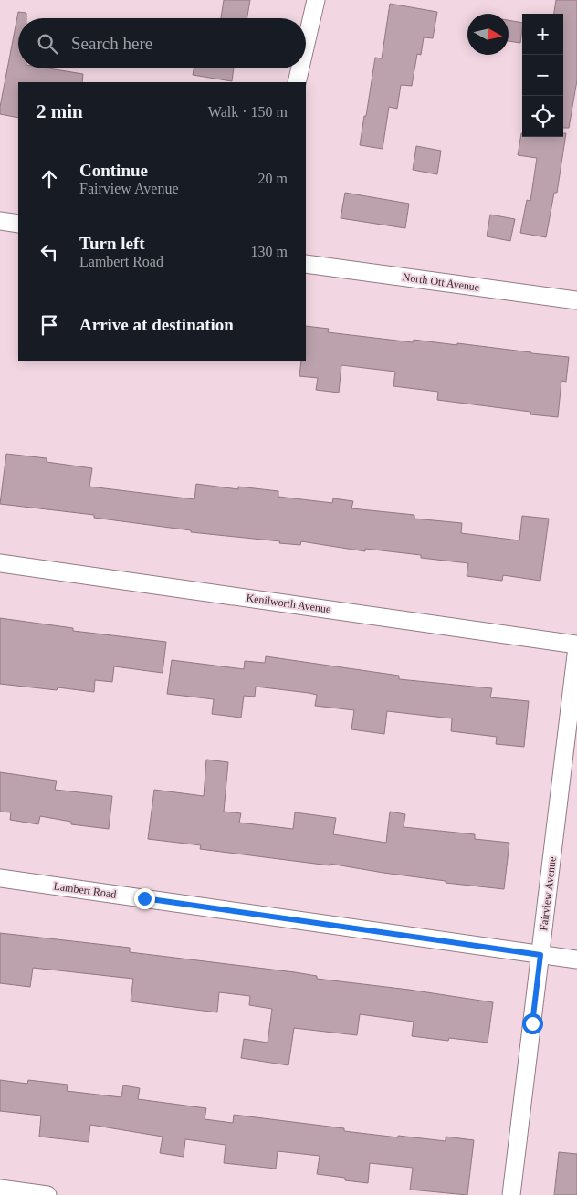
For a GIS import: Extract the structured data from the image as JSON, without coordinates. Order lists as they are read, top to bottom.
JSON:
{
  "streets": {
    "street": [
      "North Ott Avenue",
      "Kenilworth Avenue",
      "Lambert Road",
      "Fairview Avenue"
    ]
  },
  "crossings": [
    ["Kenilworth Avenue", "Fairview Avenue"],
    ["Lambert Road", "Fairview Avenue"]
  ],
  "north": "right",
  "page": {
    "map_buttons": ["+", "−"],
    "search": "Search here",
    "heading": ["2 min", "Walk · 150 m"],
    "list": [
      ["Continue", "Fairview Avenue", "20 m"],
      ["Turn left", "Lambert Road", "130 m"],
      "Arrive at destination"
    ]
  }
}
